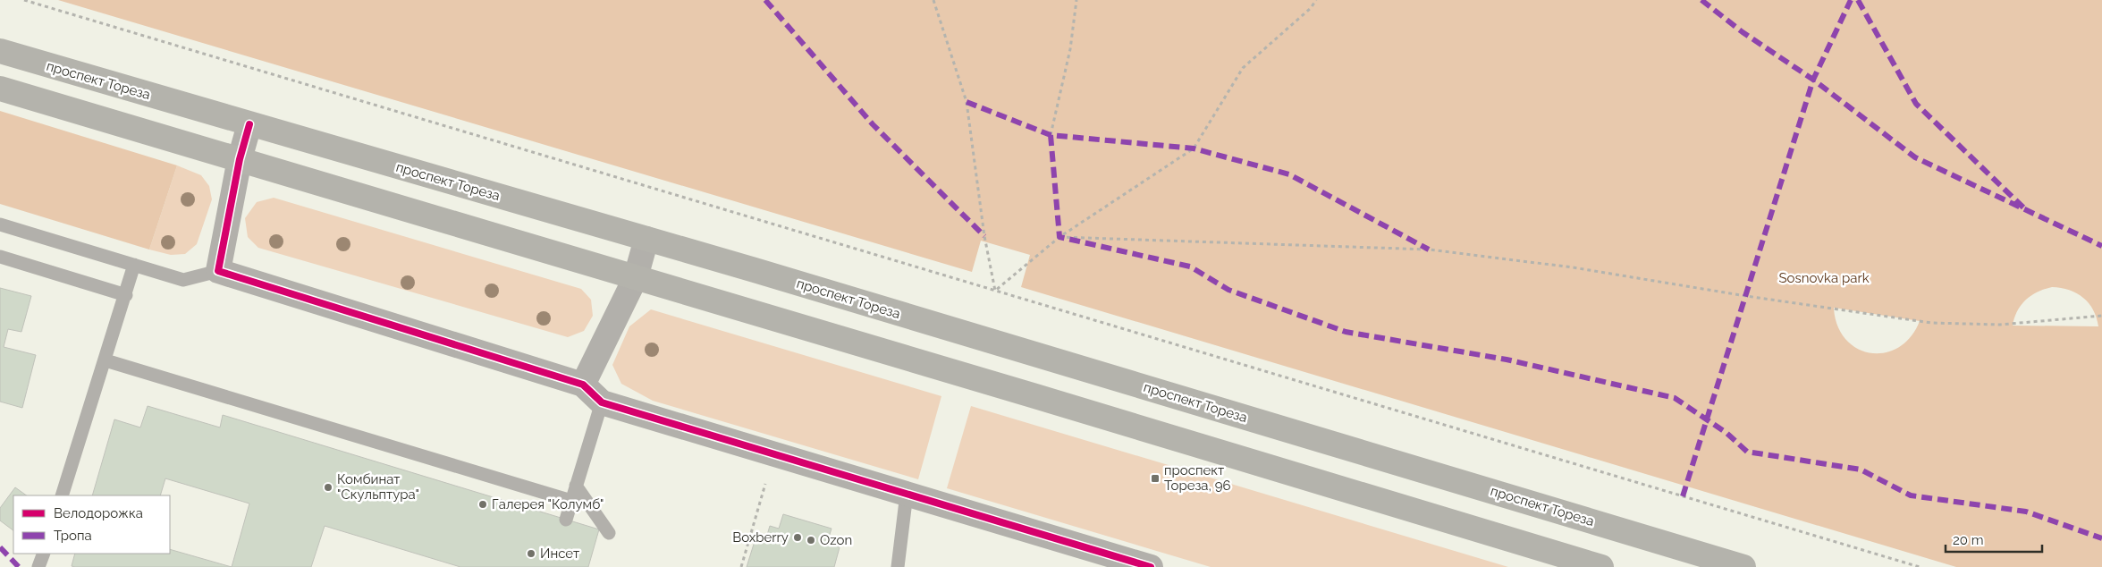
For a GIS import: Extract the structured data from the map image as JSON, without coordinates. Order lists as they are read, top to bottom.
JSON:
{
  "streets": {
    "main road": ["проспект Тореза"]
  },
  "parks": ["Sosnovka park"],
  "places": {
    "transit": ["проспект Тореза, 96"],
    "other": [
      "Комбинат \"Скульптура\"",
      "Галерея \"Колумб\"",
      "Boxberry",
      "Ozon",
      "Инсет"
    ]
  },
  "legend": ["Велодорожка", "Тропа"],
  "scale_bar": "20 m"
}
